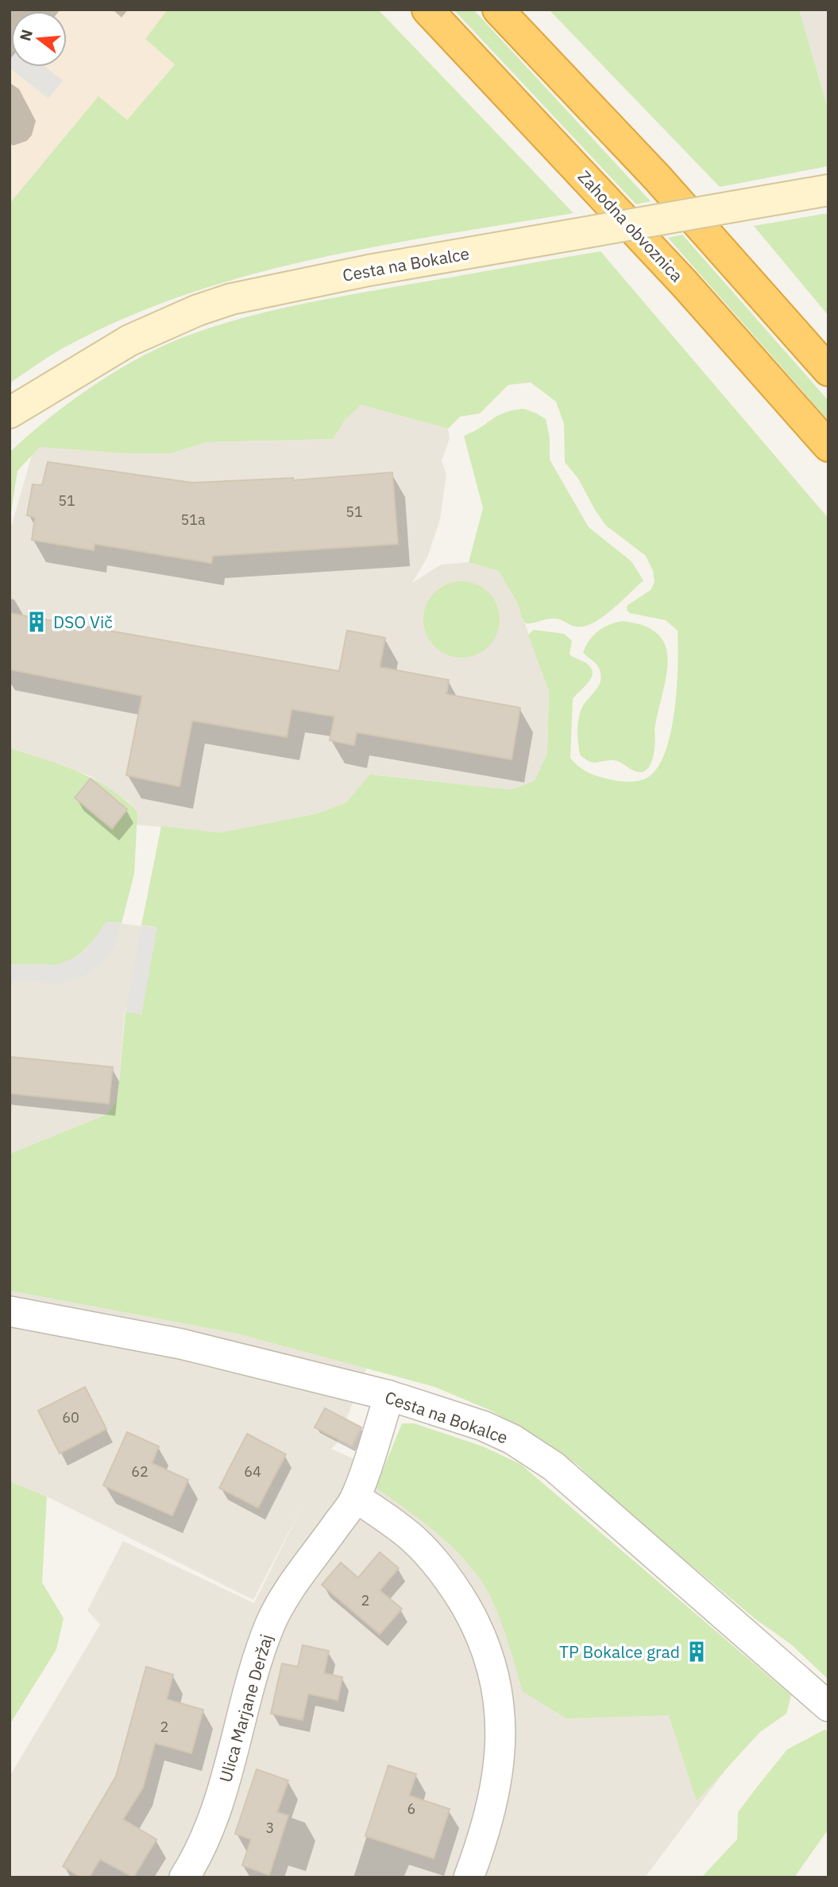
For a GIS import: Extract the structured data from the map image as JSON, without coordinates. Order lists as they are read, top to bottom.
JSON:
{
  "streets": {
    "highway": ["Zahodna obvoznica"],
    "street": ["Cesta na Bokalce", "Ulica Marjane Deržaj"]
  },
  "crossings": [
    ["Cesta na Bokalce", "Ulica Marjane Deržaj"]
  ],
  "places": {
    "building": ["DSO Vič", "TP Bokalce grad"]
  },
  "house_numbers": [
    "51",
    "51",
    "51a",
    "60",
    "62",
    "64",
    "2",
    "2",
    "6",
    "3"
  ],
  "north": "left"
}
